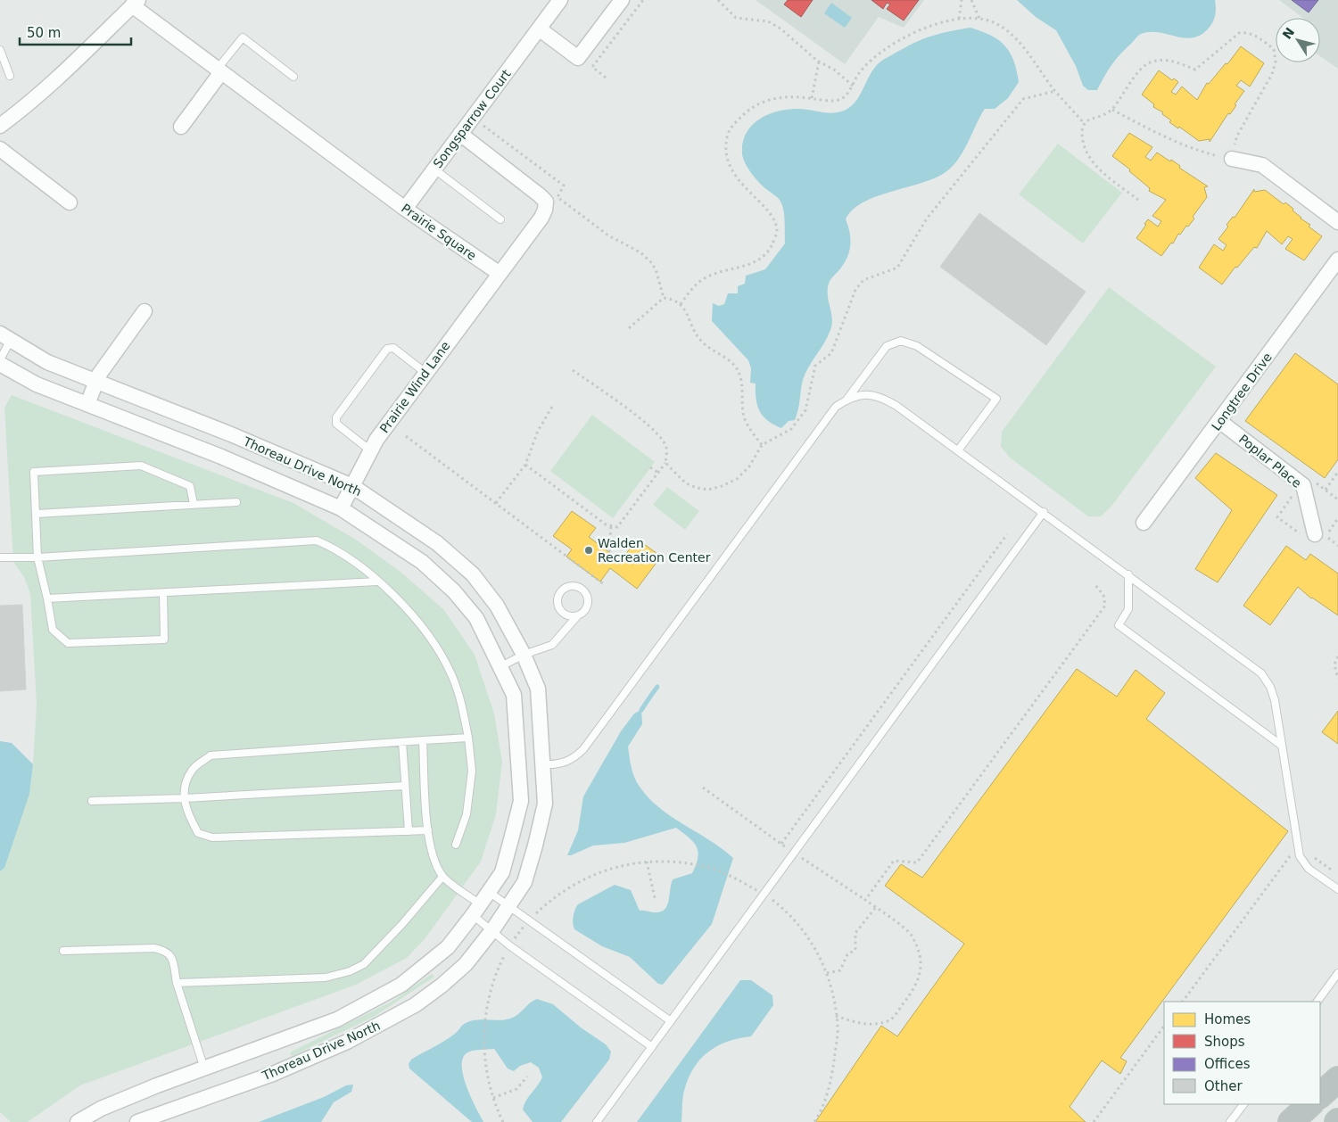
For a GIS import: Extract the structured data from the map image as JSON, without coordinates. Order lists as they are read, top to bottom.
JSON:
{
  "streets": {
    "street": [
      "Songsparrow Court",
      "Prairie Square",
      "Prairie Wind Lane",
      "Longtree Drive",
      "Poplar Place",
      "Thoreau Drive North"
    ]
  },
  "crossings": [
    ["Songsparrow Court", "Prairie Square"],
    ["Prairie Square", "Prairie Wind Lane"],
    ["Prairie Wind Lane", "Thoreau Drive North"],
    ["Longtree Drive", "Poplar Place"]
  ],
  "places": ["Walden Recreation Center"],
  "legend": [
    "Homes",
    "Shops",
    "Offices",
    "Other"
  ],
  "scale_bar": "50 m",
  "north": "top left"
}
